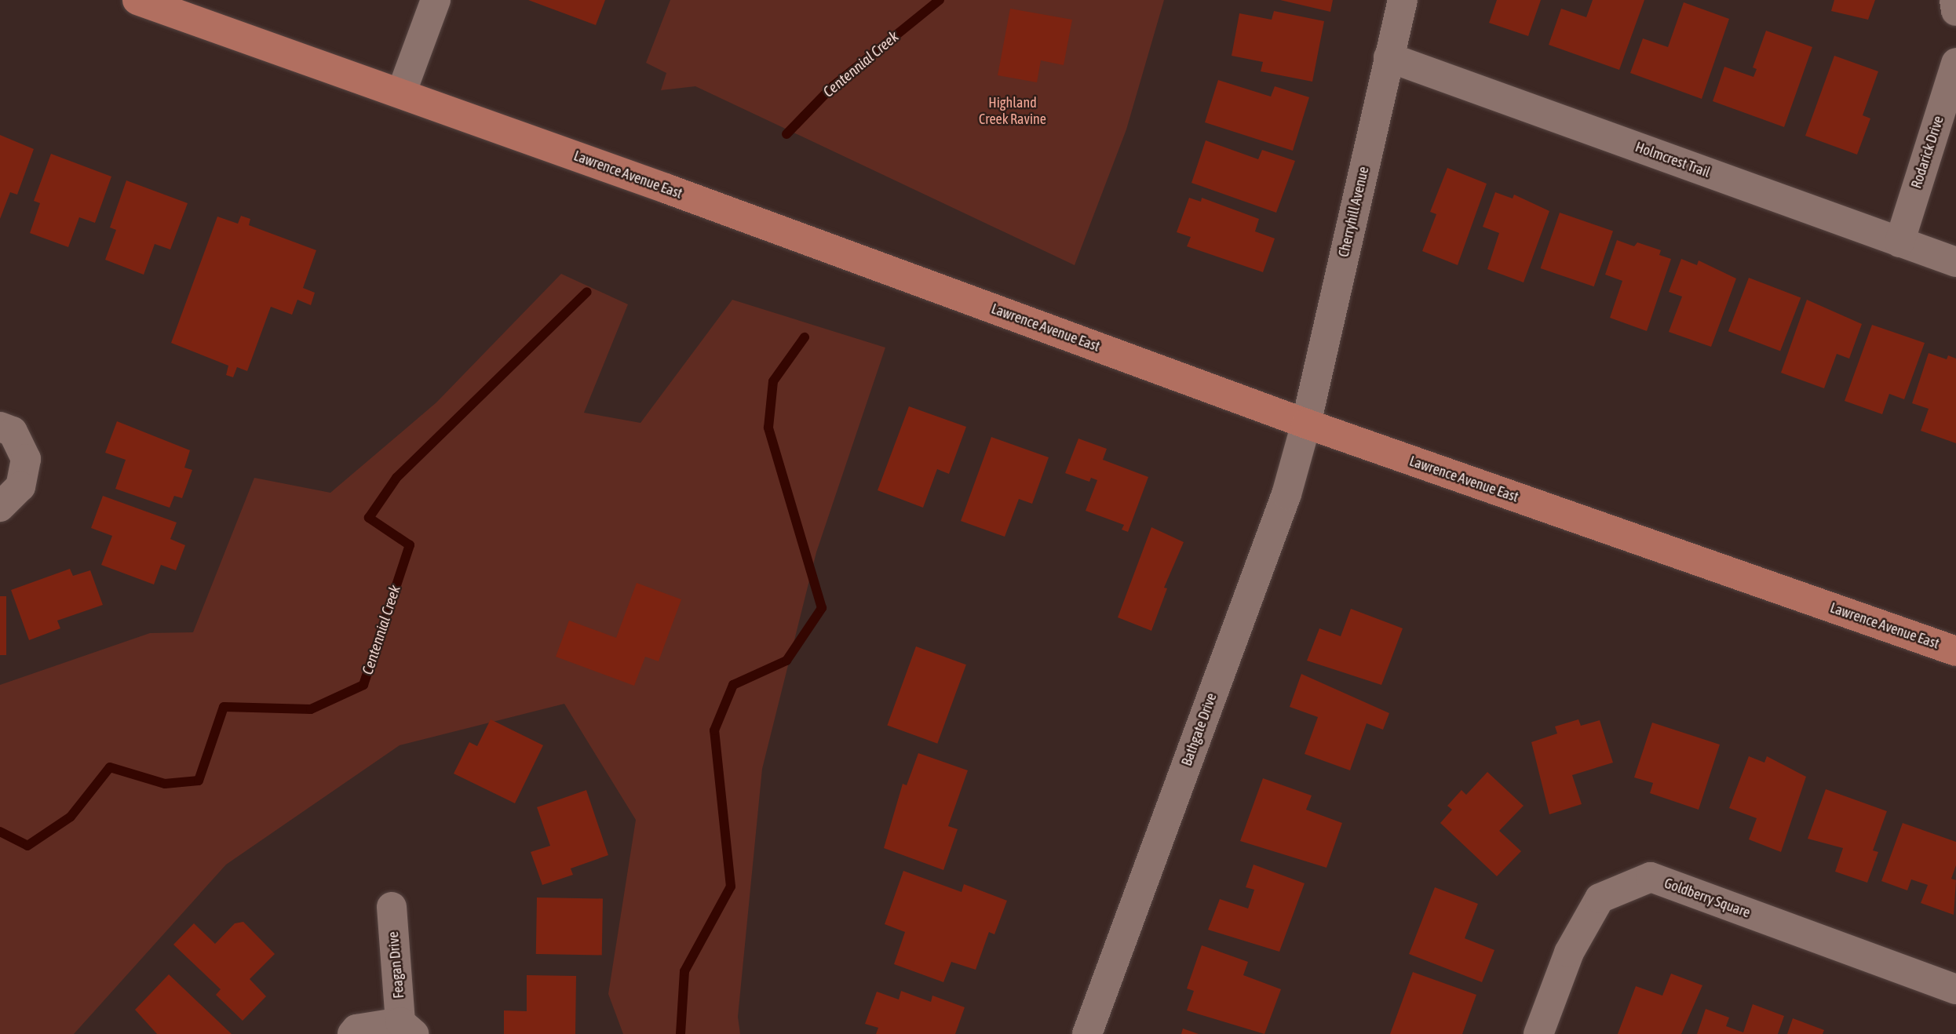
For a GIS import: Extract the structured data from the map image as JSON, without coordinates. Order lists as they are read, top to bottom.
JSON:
{
  "streets": {
    "main road": ["Lawrence Avenue East"],
    "street": [
      "Rodarick Drive",
      "Holmcrest Trail",
      "Cherryhill Avenue",
      "Bathgate Drive",
      "Goldberry Square",
      "Feagan Drive"
    ]
  },
  "crossings": [
    ["Rodarick Drive", "Holmcrest Trail"],
    ["Holmcrest Trail", "Cherryhill Avenue"],
    ["Lawrence Avenue East", "Cherryhill Avenue"],
    ["Lawrence Avenue East", "Bathgate Drive"],
    ["Cherryhill Avenue", "Bathgate Drive"]
  ],
  "water": ["Centennial Creek"],
  "parks": ["Highland Creek Ravine"]
}
